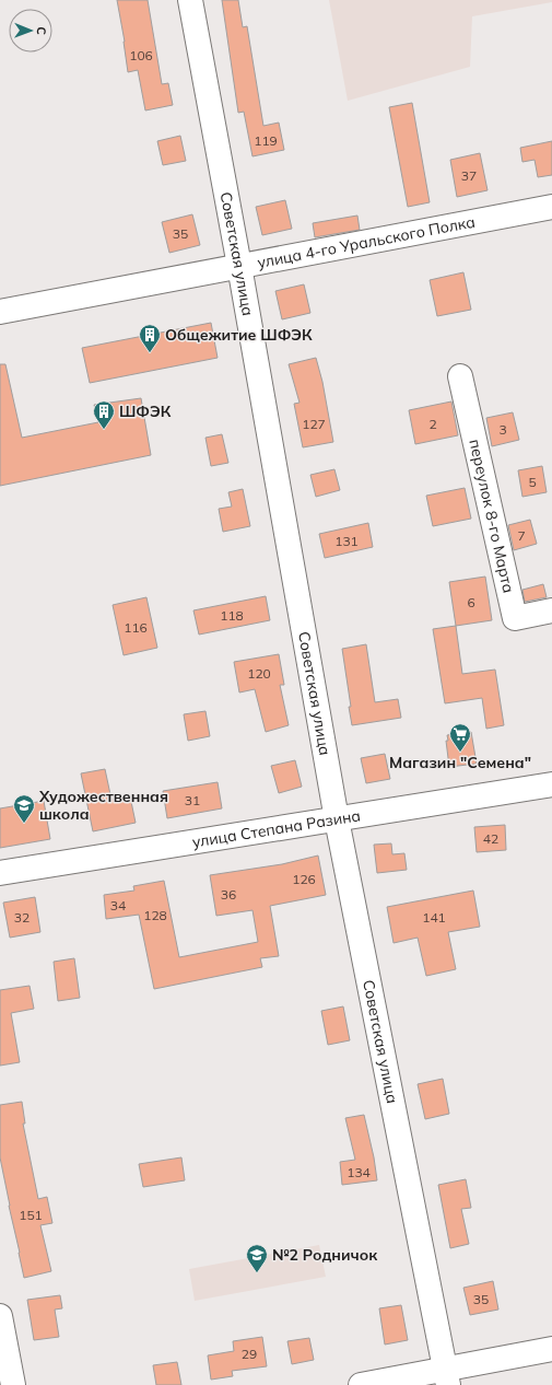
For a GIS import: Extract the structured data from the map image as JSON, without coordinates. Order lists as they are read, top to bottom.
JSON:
{
  "streets": {
    "street": [
      "улица 4-го Уральского Полка",
      "Советская улица",
      "переулок 8-го Марта",
      "улица Степана Разина"
    ]
  },
  "crossings": [
    ["улица 4-го Уральского Полка", "Советская улица"],
    ["Советская улица", "улица Степана Разина"]
  ],
  "places": {
    "building": ["Общежитие ШФЭК", "ШФЭК"],
    "supermarket": ["Магазин \"Семена\""],
    "school or university": ["Художественная школа", "№2 Родничок"]
  },
  "house_numbers": [
    "106",
    "119",
    "37",
    "35",
    "127",
    "2",
    "3",
    "5",
    "7",
    "131",
    "6",
    "118",
    "116",
    "120",
    "31",
    "42",
    "126",
    "36",
    "34",
    "128",
    "32",
    "141",
    "134",
    "151",
    "35",
    "29"
  ],
  "north": "right"
}
